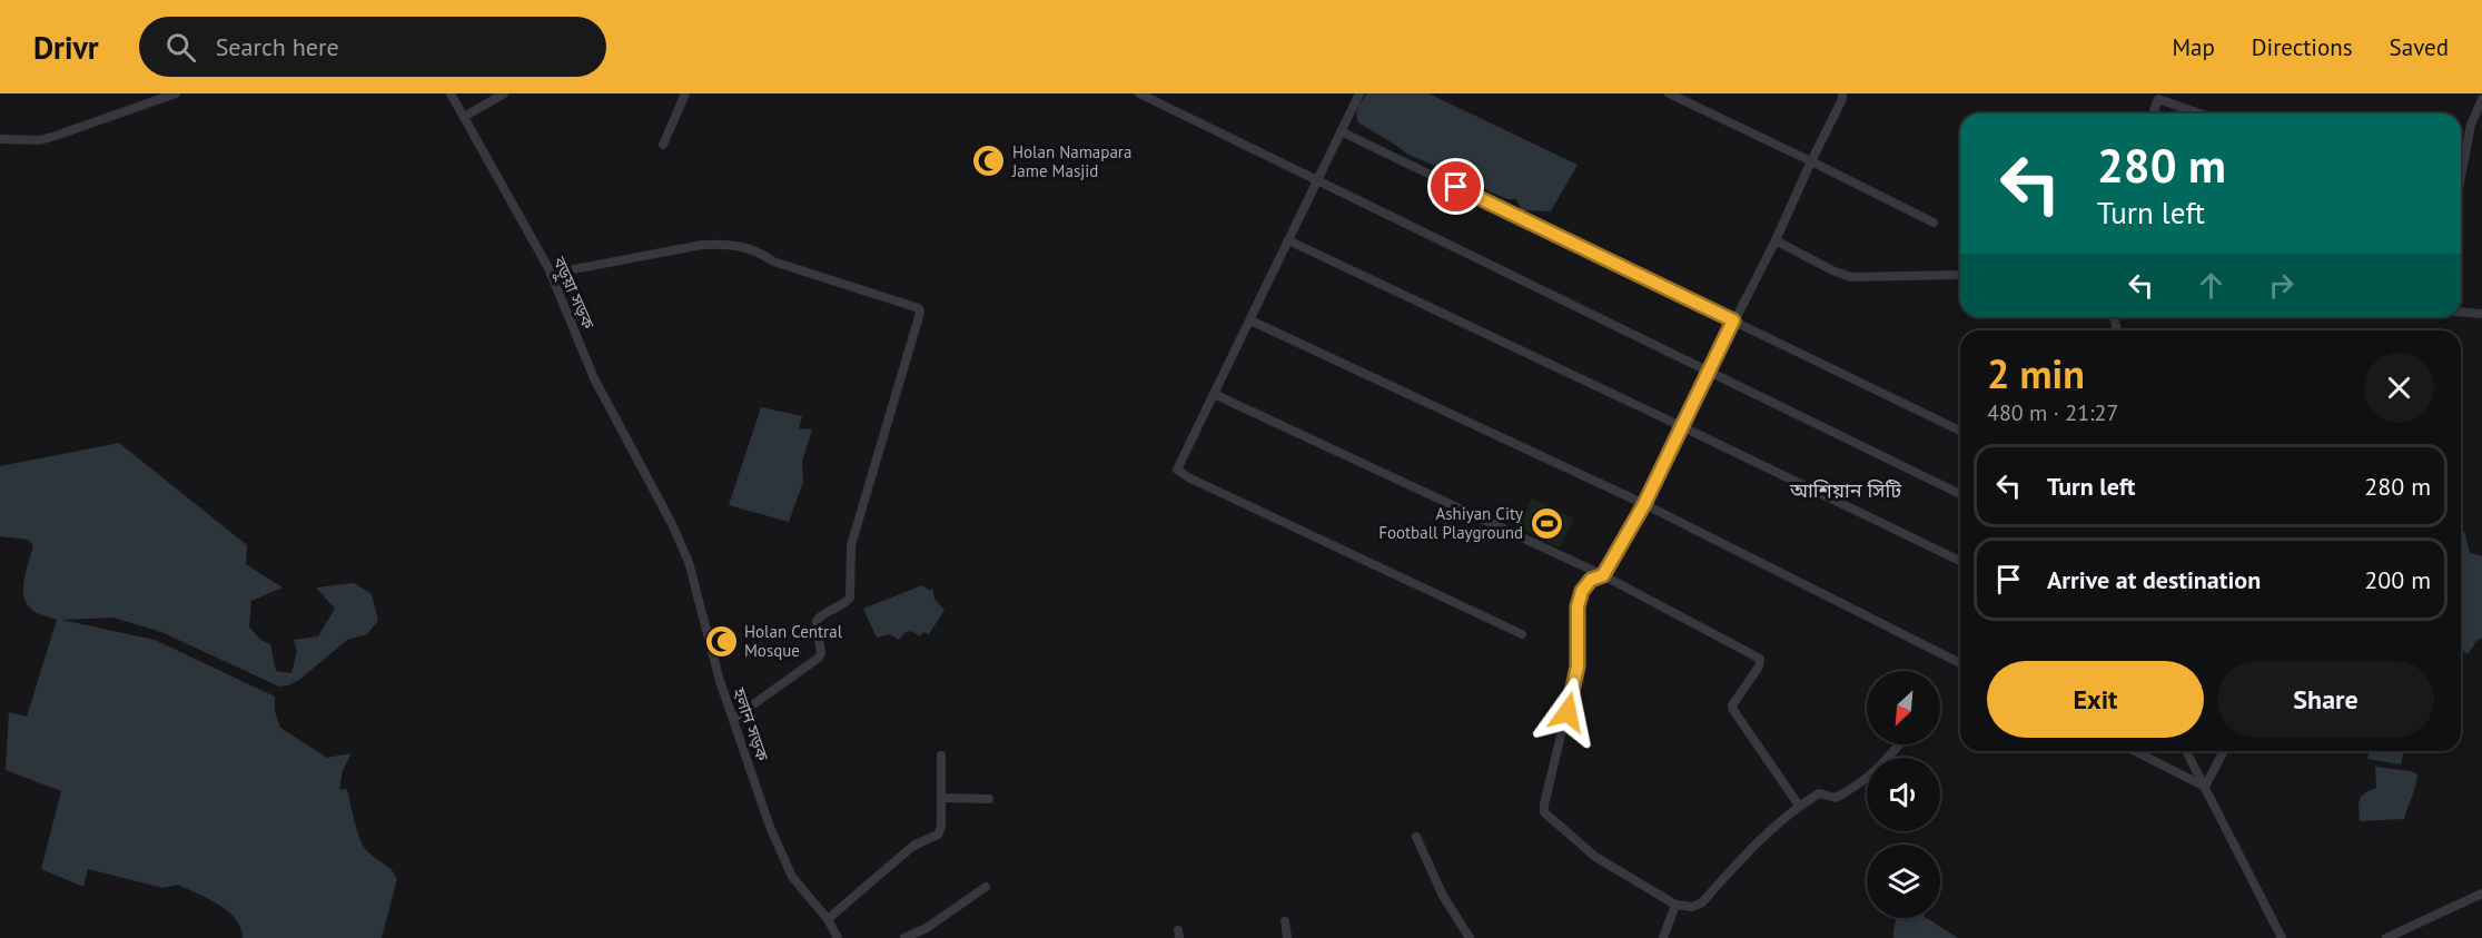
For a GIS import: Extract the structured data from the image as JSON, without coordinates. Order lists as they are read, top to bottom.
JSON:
{
  "streets": {
    "street": ["বড়ুয়া সড়ক", "হলান সড়ক"]
  },
  "crossings": [
    ["বড়ুয়া সড়ক", "হলান সড়ক"]
  ],
  "districts": ["আশিয়ান সিটি"],
  "places": {
    "mosque": ["Holan Namapara Jame Masjid", "Holan Central Mosque"],
    "sports": ["Ashiyan City Football Playground"]
  },
  "north": "bottom left",
  "page": {
    "header": "Drivr",
    "search": "Search here",
    "nav": ["Map", "Directions", "Saved"],
    "turn": ["280 m", "Turn left"],
    "heading": ["2 min", "480 m · 21:27"],
    "list": [
      {
        "name": "Turn left",
        "value": "280 m"
      },
      {
        "name": "Arrive at destination",
        "value": "200 m"
      }
    ],
    "buttons": ["Exit", "Share"]
  }
}
